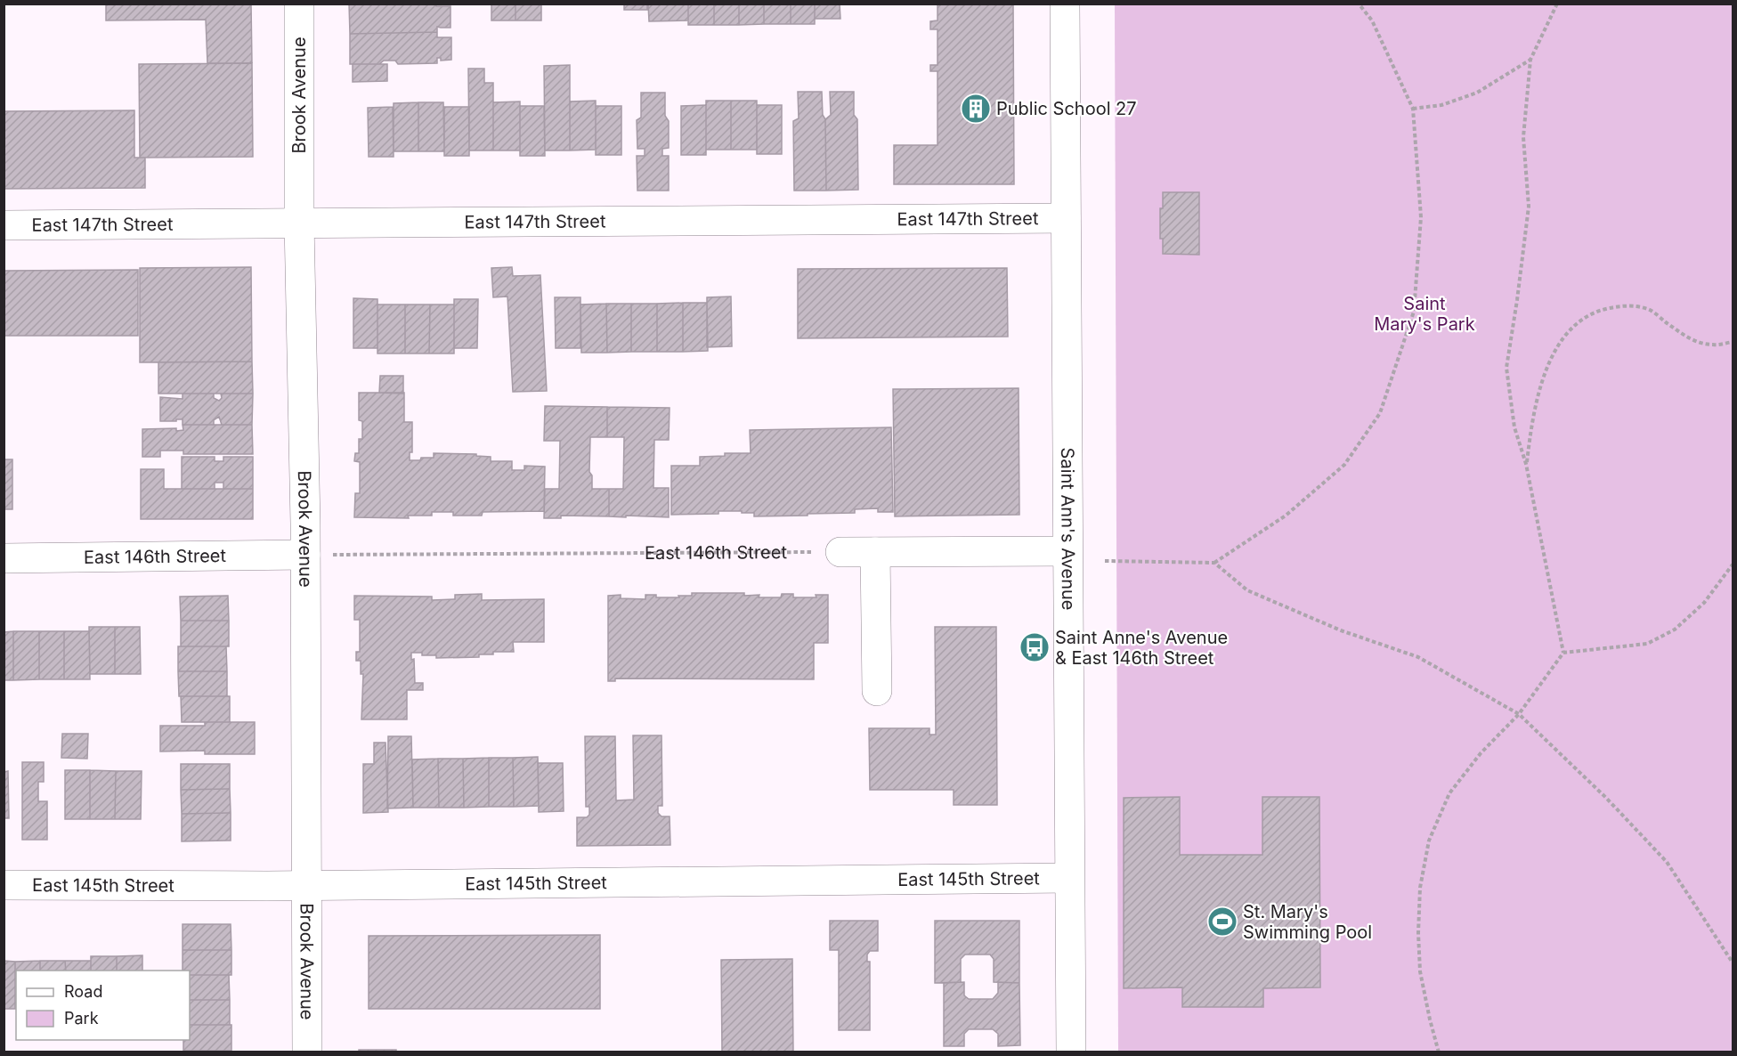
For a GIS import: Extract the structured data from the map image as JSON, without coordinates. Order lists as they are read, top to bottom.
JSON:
{
  "streets": {
    "street": [
      "Brook Avenue",
      "East 147th Street",
      "Saint Ann's Avenue",
      "East 146th Street",
      "East 145th Street"
    ]
  },
  "crossings": [
    ["Brook Avenue", "East 147th Street"],
    ["Brook Avenue", "East 146th Street"],
    ["Brook Avenue", "East 145th Street"],
    ["East 147th Street", "Saint Ann's Avenue"],
    ["Saint Ann's Avenue", "East 145th Street"]
  ],
  "parks": ["Saint Mary's Park"],
  "places": {
    "building": ["Public School 27"],
    "bus stop": ["Saint Anne's Avenue & East 146th Street"],
    "sports": ["St. Mary's Swimming Pool"]
  },
  "legend": ["Road", "Park"]
}
